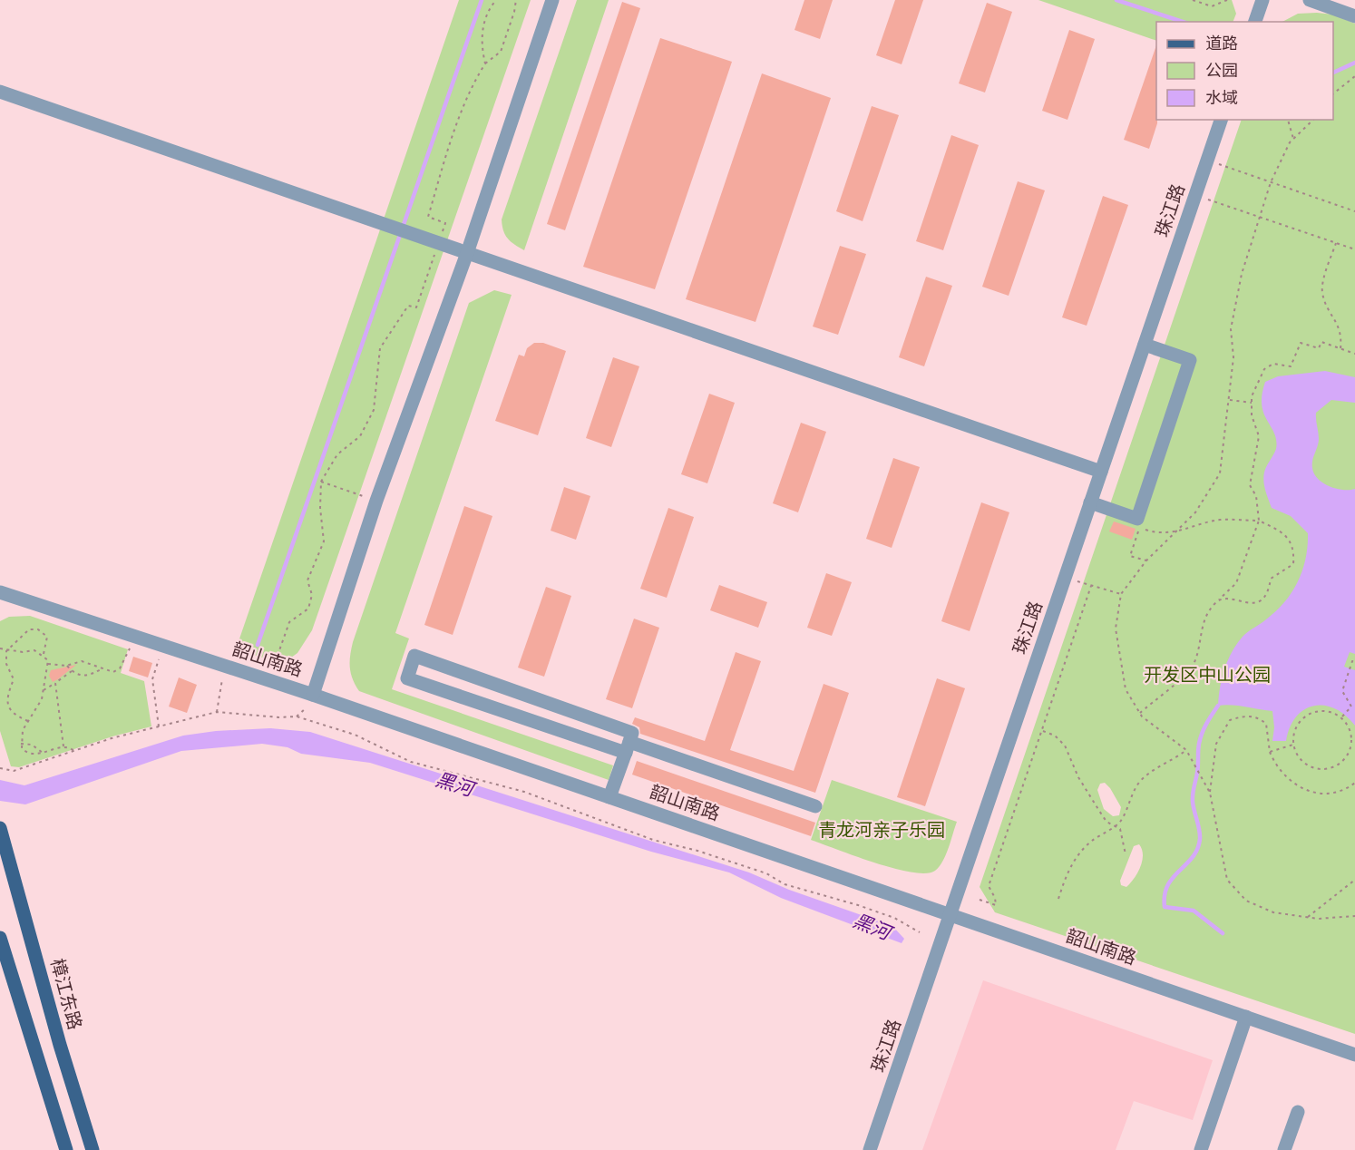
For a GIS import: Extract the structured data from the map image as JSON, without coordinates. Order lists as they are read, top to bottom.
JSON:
{
  "streets": {
    "main road": ["樟江东路"],
    "street": ["珠江路", "韶山南路"]
  },
  "crossings": [
    ["珠江路", "韶山南路"]
  ],
  "water": ["黑河"],
  "parks": ["开发区中山公园", "青龙河亲子乐园"],
  "legend": ["道路", "公园", "水域"]
}
